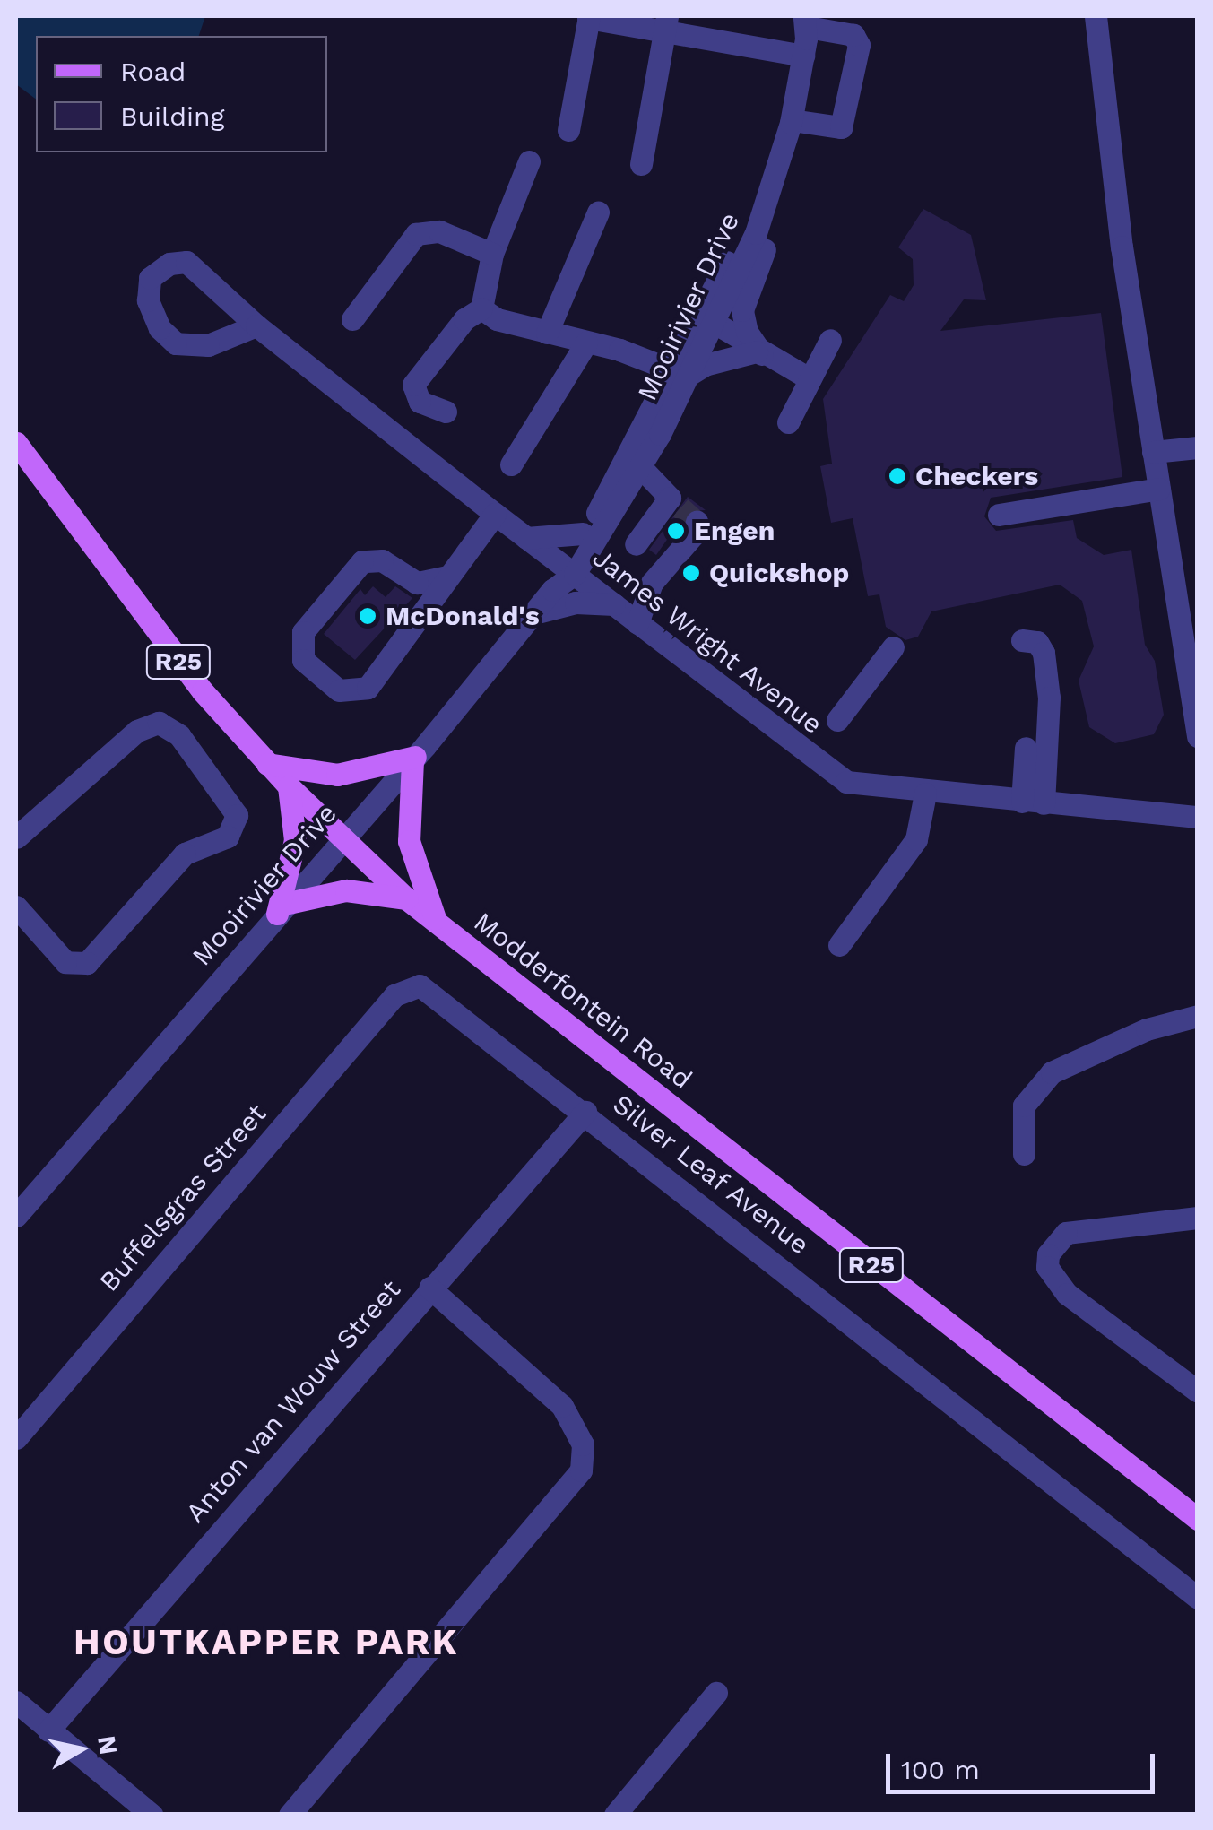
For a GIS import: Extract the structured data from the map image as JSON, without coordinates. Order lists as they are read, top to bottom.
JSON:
{
  "streets": {
    "main road": ["R25", "Modderfontein Road"],
    "street": [
      "Mooirivier Drive",
      "James Wright Avenue",
      "Silver Leaf Avenue",
      "Buffelsgras Street",
      "Anton van Wouw Street"
    ]
  },
  "crossings": [
    ["Mooirivier Drive", "James Wright Avenue"],
    ["Mooirivier Drive", "Modderfontein Road"],
    ["Silver Leaf Avenue", "Buffelsgras Street"],
    ["Silver Leaf Avenue", "Anton van Wouw Street"]
  ],
  "districts": ["HOUTKAPPER PARK"],
  "places": [
    "Checkers",
    "Engen",
    "Quickshop",
    "McDonald's"
  ],
  "legend": ["Road", "Building"],
  "scale_bar": "100 m",
  "north": "right"
}
